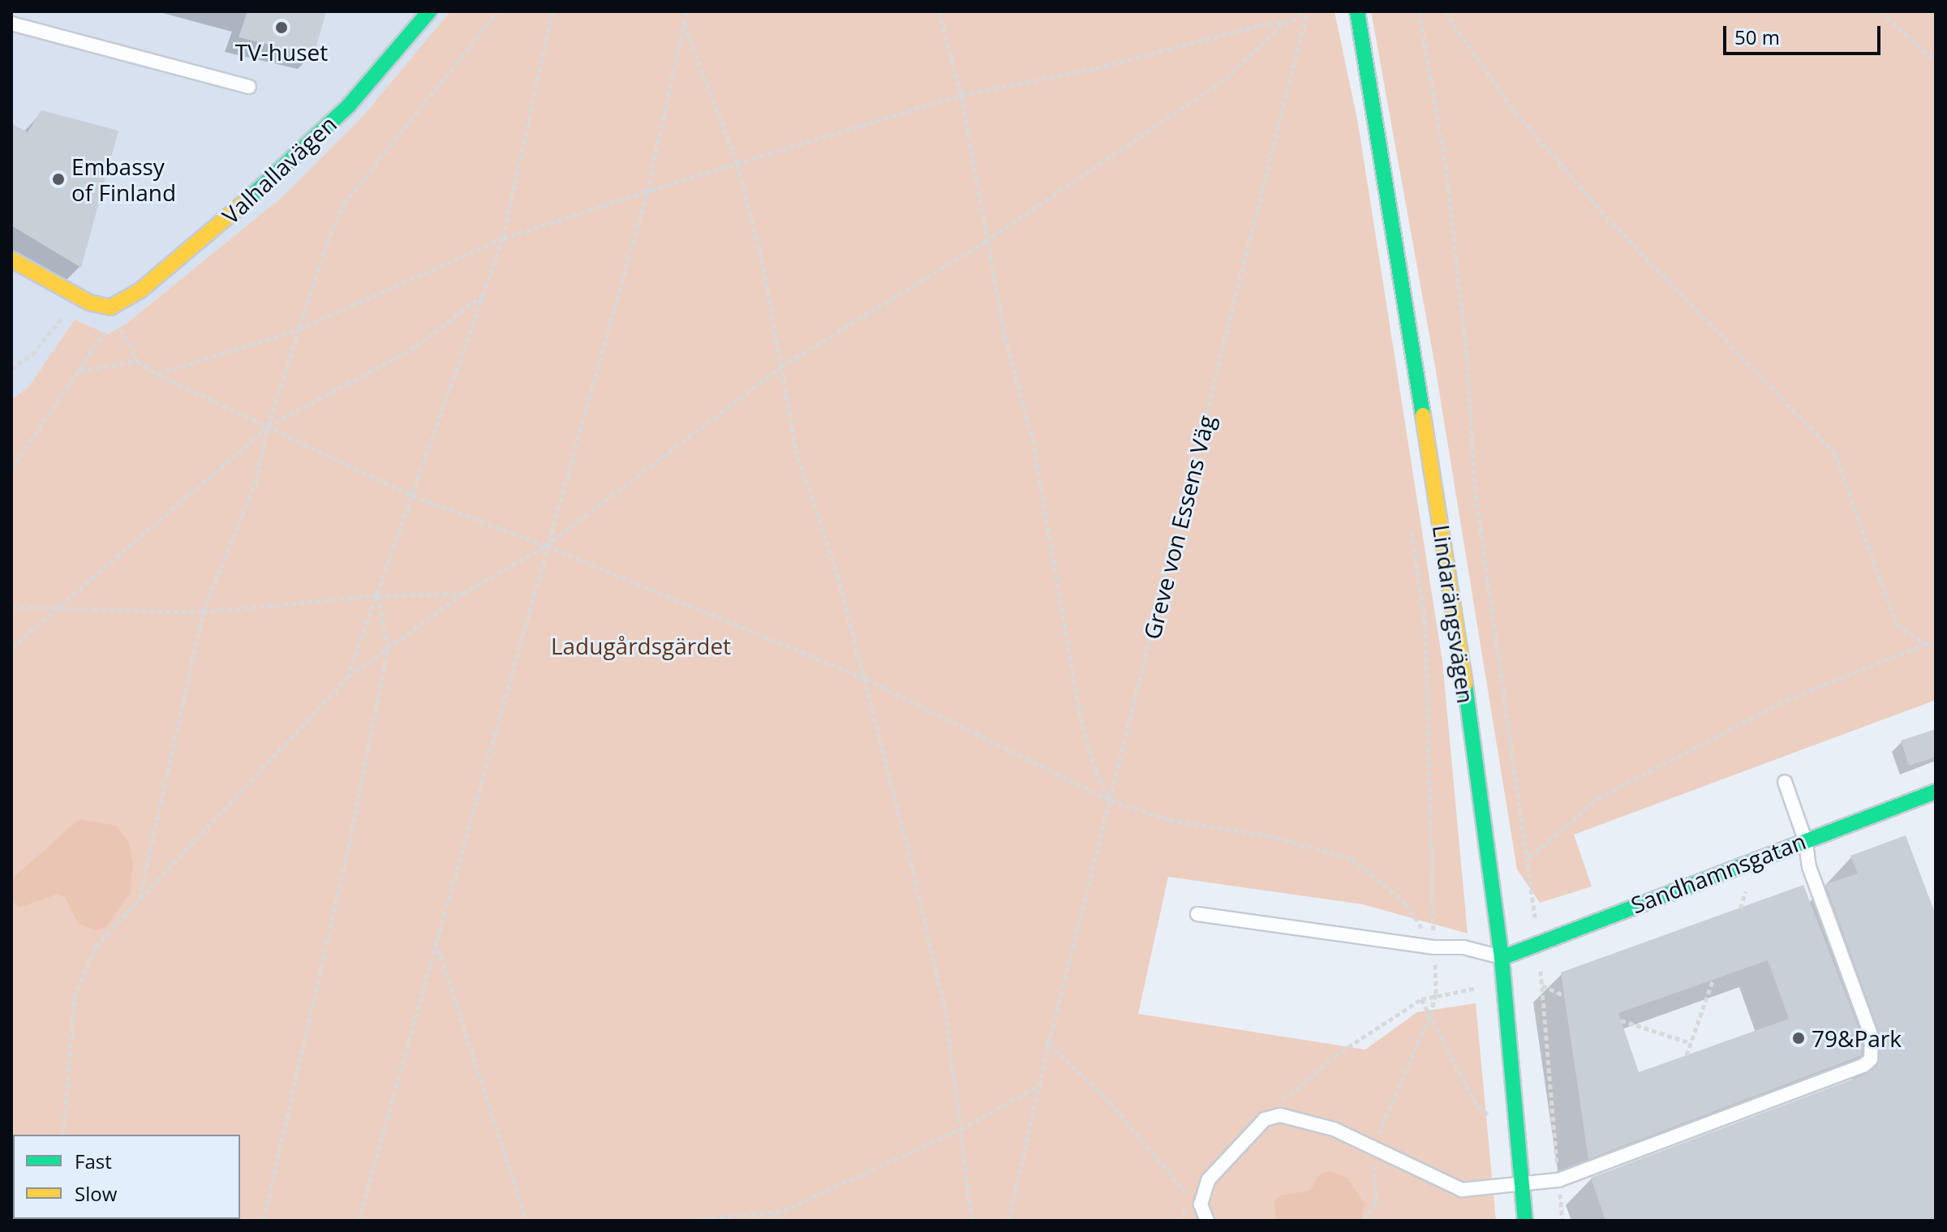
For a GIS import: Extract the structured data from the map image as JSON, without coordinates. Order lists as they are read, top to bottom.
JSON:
{
  "streets": {
    "street": ["Valhallavägen", "Lindarängsvägen", "Sandhamnsgatan"],
    "path": ["Greve von Essens Väg"]
  },
  "crossings": [
    ["Lindarängsvägen", "Sandhamnsgatan"]
  ],
  "parks": ["Ladugårdsgärdet"],
  "places": ["TV-huset", "Embassy of Finland", "79&Park"],
  "legend": ["Fast", "Slow"],
  "scale_bar": "50 m"
}
